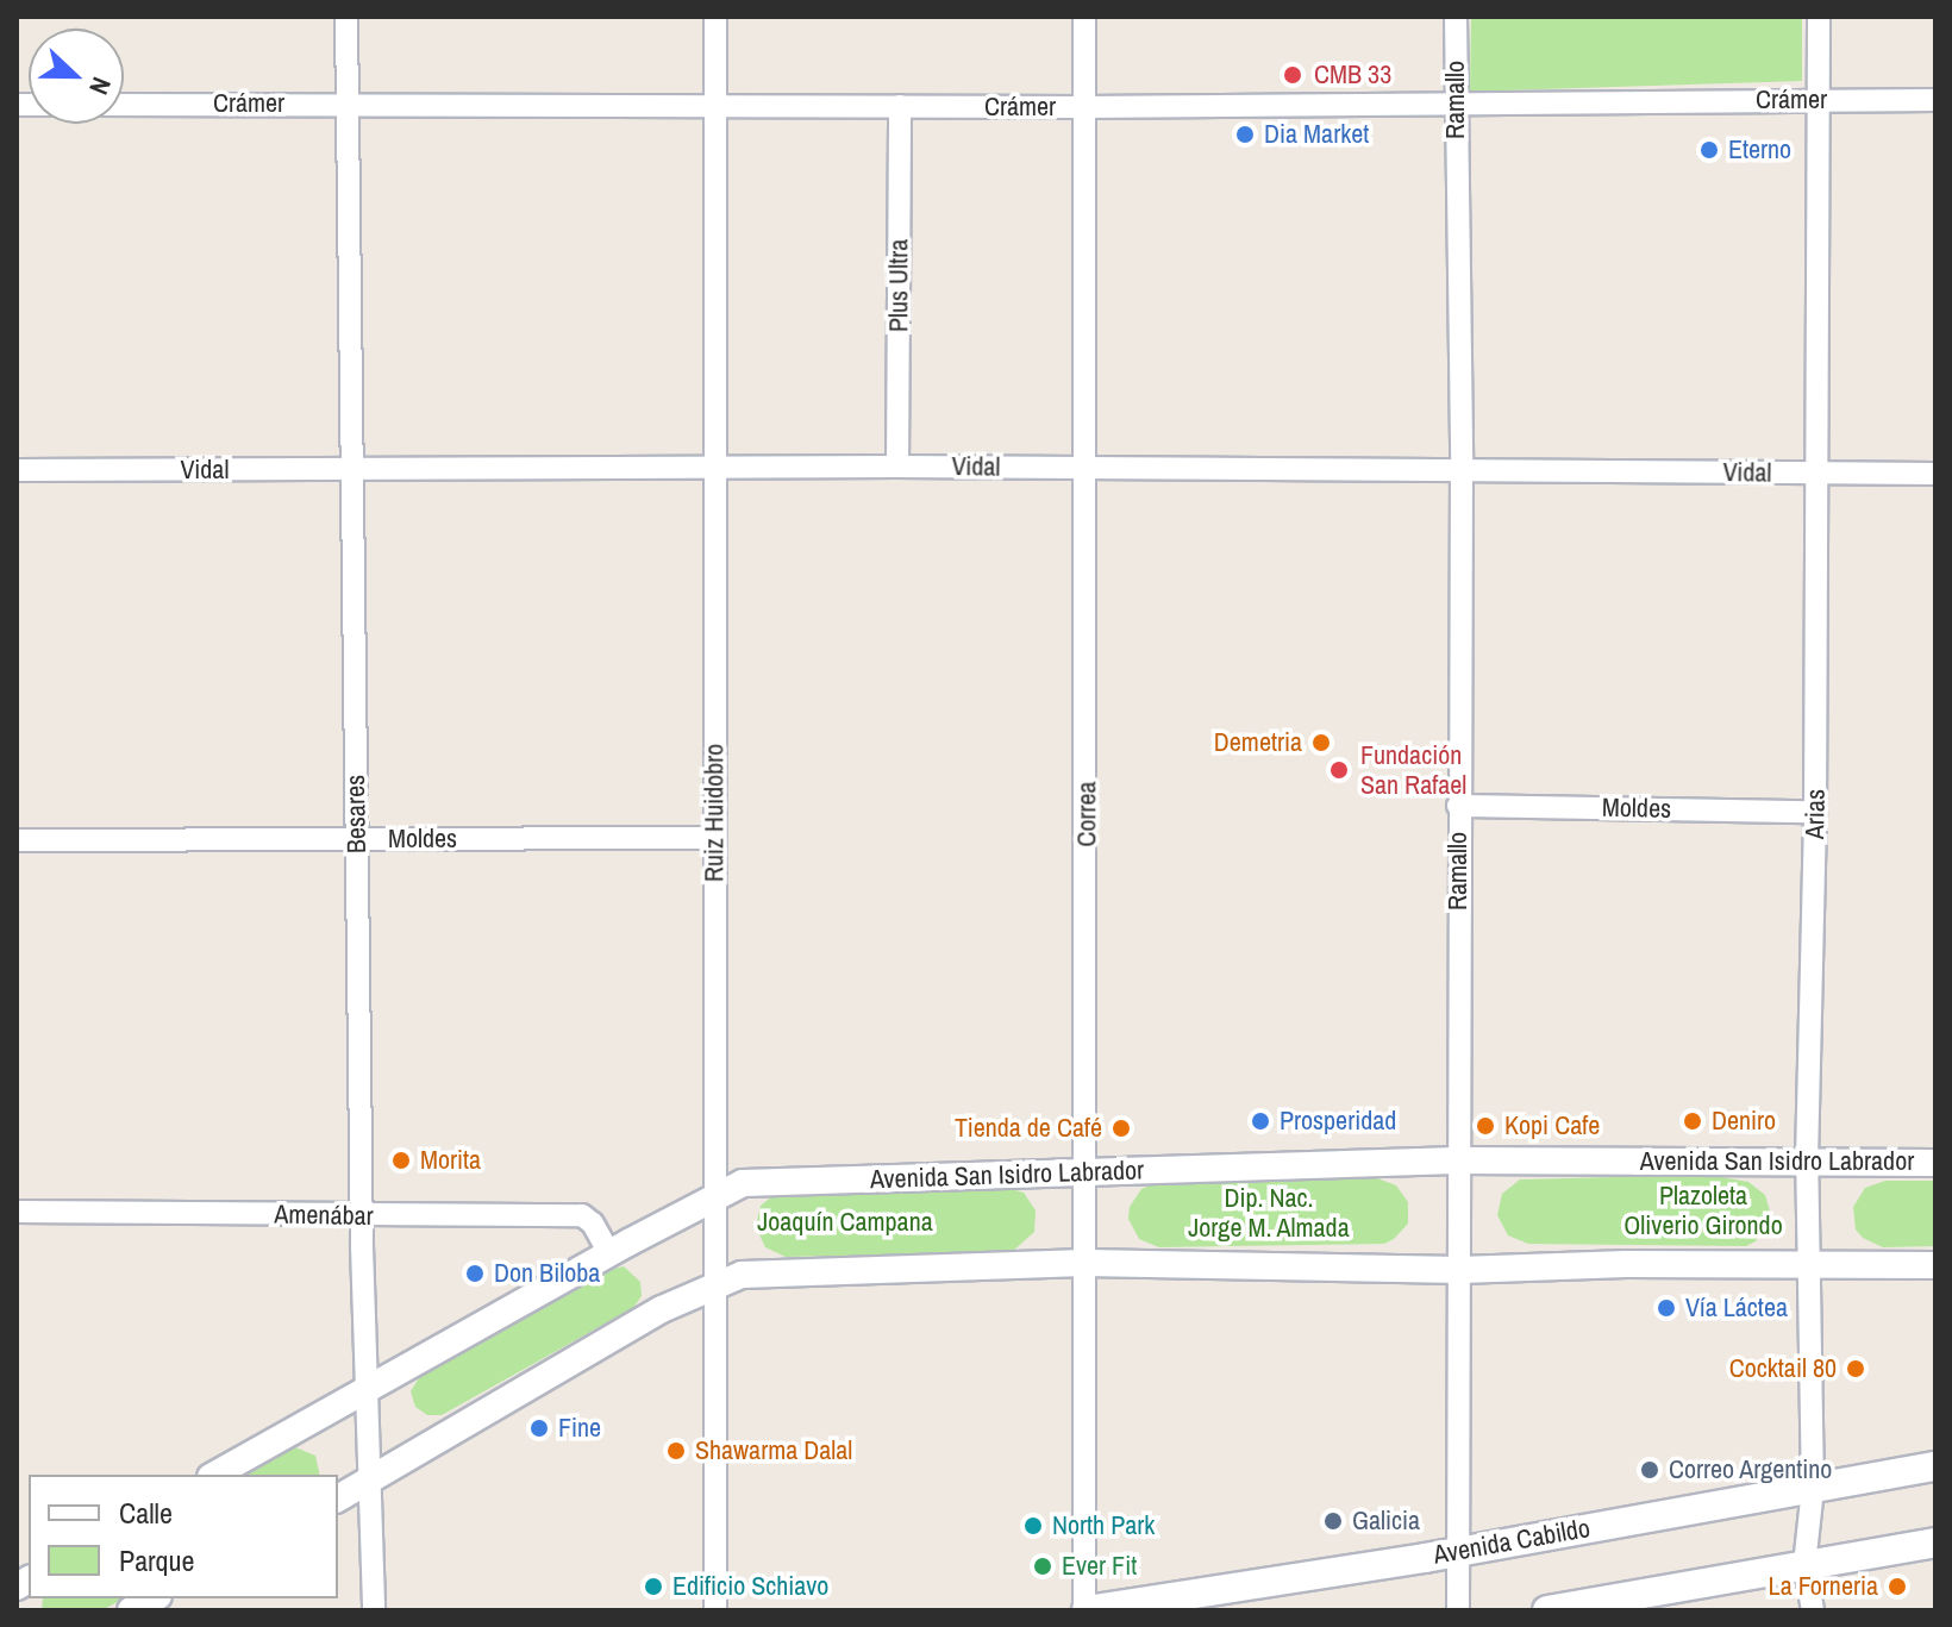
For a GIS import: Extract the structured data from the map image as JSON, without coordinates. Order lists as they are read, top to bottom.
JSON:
{
  "streets": {
    "main road": ["Avenida Cabildo"],
    "street": [
      "Ramallo",
      "Crámer",
      "Plus Ultra",
      "Vidal",
      "Moldes",
      "Ruiz Huidobro",
      "Besares",
      "Correa",
      "Arias",
      "Avenida San Isidro Labrador",
      "Amenábar"
    ]
  },
  "crossings": [
    ["Ramallo", "Crámer"],
    ["Ramallo", "Vidal"],
    ["Ramallo", "Moldes"],
    ["Ramallo", "Avenida San Isidro Labrador"],
    ["Ramallo", "Avenida Cabildo"],
    ["Crámer", "Plus Ultra"],
    ["Crámer", "Ruiz Huidobro"],
    ["Crámer", "Besares"],
    ["Crámer", "Correa"],
    ["Crámer", "Arias"],
    ["Plus Ultra", "Vidal"],
    ["Vidal", "Ruiz Huidobro"],
    ["Vidal", "Besares"],
    ["Vidal", "Correa"],
    ["Vidal", "Arias"],
    ["Moldes", "Ruiz Huidobro"],
    ["Moldes", "Besares"],
    ["Moldes", "Arias"],
    ["Ruiz Huidobro", "Avenida San Isidro Labrador"],
    ["Besares", "Avenida San Isidro Labrador"],
    ["Besares", "Amenábar"],
    ["Correa", "Avenida San Isidro Labrador"],
    ["Correa", "Avenida Cabildo"],
    ["Arias", "Avenida San Isidro Labrador"],
    ["Arias", "Avenida Cabildo"],
    ["Avenida San Isidro Labrador", "Amenábar"]
  ],
  "parks": ["Plazoleta Oliverio Girondo", "Dip. Nac. Jorge M. Almada", "Joaquín Campana"],
  "places": [
    "CMB 33",
    "Dia Market",
    "Eterno",
    "Demetria",
    "Fundación San Rafael",
    "Prosperidad",
    "Deniro",
    "Kopi Cafe",
    "Tienda de Café",
    "Morita",
    "Don Biloba",
    "Vía Láctea",
    "Cocktail 80",
    "Fine",
    "Shawarma Dalal",
    "Correo Argentino",
    "Galicia",
    "North Park",
    "Ever Fit",
    "Edificio Schiavo",
    "La Forneria"
  ],
  "legend": ["Calle", "Parque"],
  "north": "right"
}
